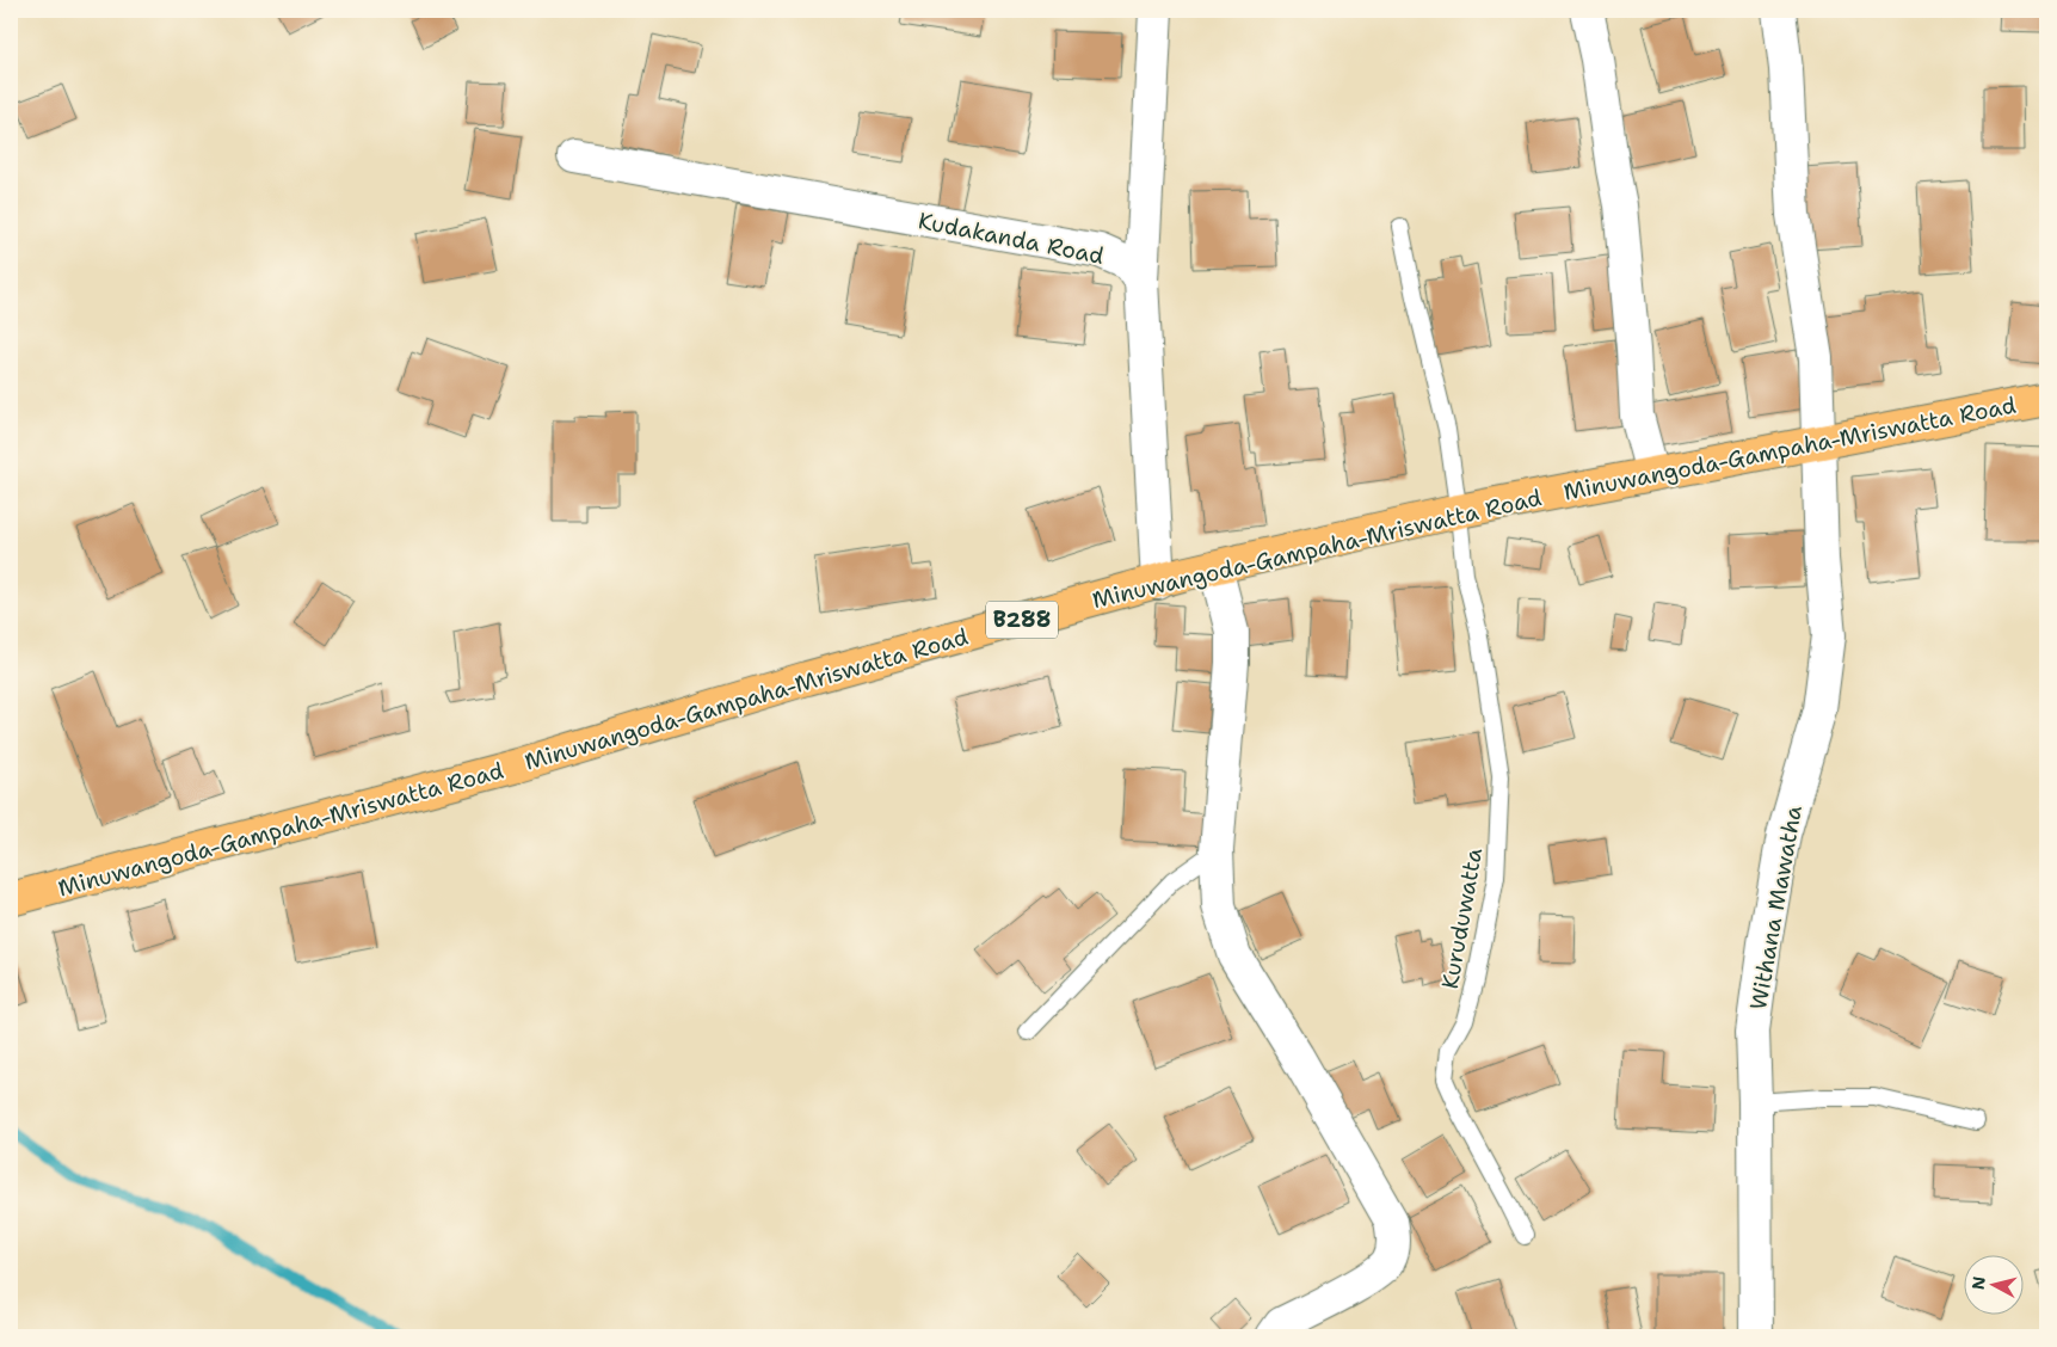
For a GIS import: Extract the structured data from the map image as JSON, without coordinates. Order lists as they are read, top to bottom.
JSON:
{
  "streets": {
    "main road": ["Minuwangoda-Gampaha-Mriswatta Road", "B288"],
    "street": ["Kudakanda Road", "Withana Mawatha"],
    "lane": ["Kuruduwatta"]
  },
  "crossings": [
    ["Minuwangoda-Gampaha-Mriswatta Road", "Withana Mawatha"],
    ["Minuwangoda-Gampaha-Mriswatta Road", "Kuruduwatta"]
  ],
  "north": "left"
}
